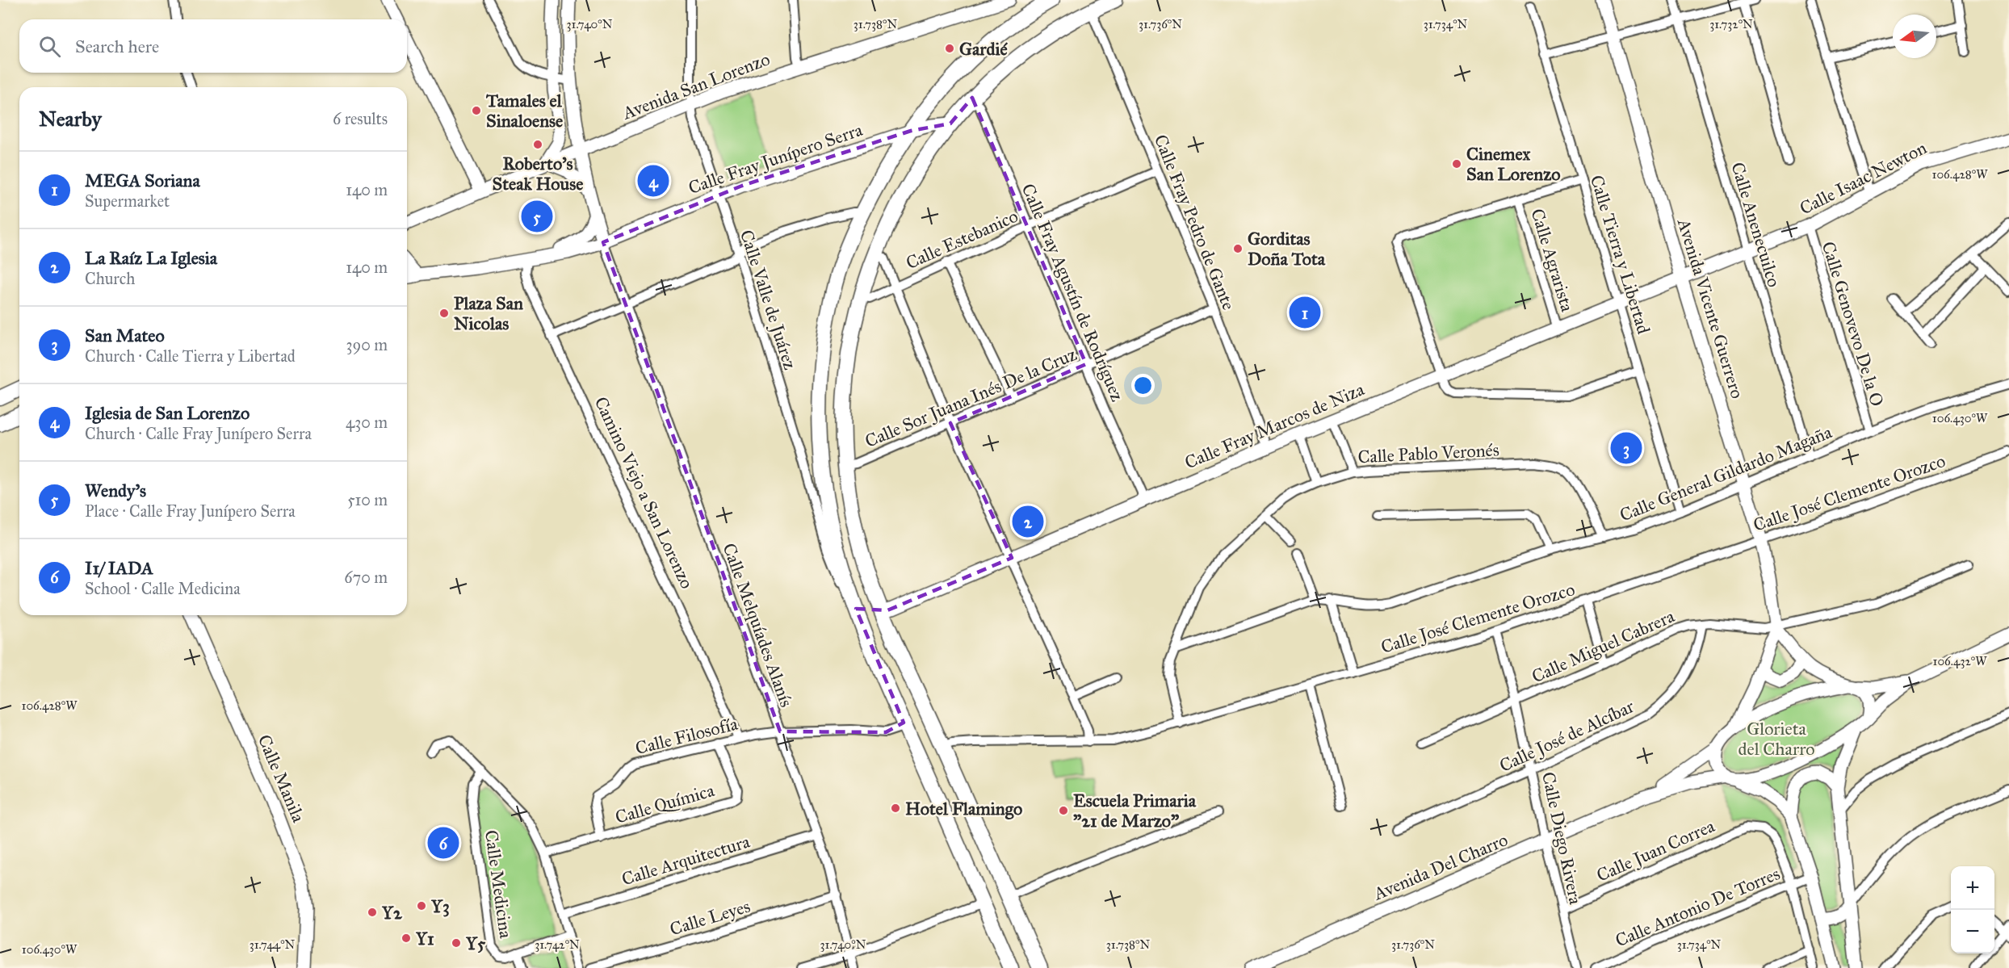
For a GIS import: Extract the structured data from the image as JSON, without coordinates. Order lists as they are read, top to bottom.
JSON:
{
  "streets": {
    "street": [
      "Avenida San Lorenzo",
      "Calle Fray Junípero Serra",
      "Calle Isaac Newton",
      "Calle Fray Pedro de Gante",
      "Calle Anenecuilco",
      "Calle Estebanico",
      "Calle Tierra y Libertad",
      "Calle Agrarista",
      "Calle Fray Agustín de Rodríguez",
      "Calle Valle de Juárez",
      "Avenida Vicente Guerrero",
      "Calle Genovevo De la O",
      "Calle Sor Juana Inés De la Cruz",
      "Calle Fray Marcos de Niza",
      "Calle Pablo Veronés",
      "Calle General Gildardo Magaña",
      "Camino Viejo a San Lorenzo",
      "Calle José Clemente Orozco",
      "Calle Melquíades Alanís",
      "Calle Miguel Cabrera",
      "Calle Filosofía",
      "Calle José de Alcíbar",
      "Calle Manila",
      "Calle Química",
      "Calle Diego Rivera",
      "Calle Juan Correa",
      "Calle Arquitectura",
      "Avenida Del Charro",
      "Calle Medicina",
      "Calle Antonio De Torres",
      "Calle Leyes"
    ]
  },
  "crossings": [
    ["Avenida San Lorenzo", "Calle Valle de Juárez"],
    ["Calle Fray Junípero Serra", "Calle Valle de Juárez"],
    ["Calle Fray Junípero Serra", "Camino Viejo a San Lorenzo"],
    ["Calle Fray Junípero Serra", "Calle Melquíades Alanís"],
    ["Calle Isaac Newton", "Calle Anenecuilco"],
    ["Calle Isaac Newton", "Avenida Vicente Guerrero"],
    ["Calle Isaac Newton", "Calle Genovevo De la O"],
    ["Calle Isaac Newton", "Calle Fray Marcos de Niza"],
    ["Calle Fray Pedro de Gante", "Calle Estebanico"],
    ["Calle Fray Pedro de Gante", "Calle Sor Juana Inés De la Cruz"],
    ["Calle Fray Pedro de Gante", "Calle Fray Marcos de Niza"],
    ["Calle Anenecuilco", "Calle General Gildardo Magaña"],
    ["Calle Estebanico", "Calle Fray Agustín de Rodríguez"],
    ["Calle Tierra y Libertad", "Calle Fray Marcos de Niza"],
    ["Calle Tierra y Libertad", "Calle General Gildardo Magaña"],
    ["Calle Agrarista", "Calle Fray Marcos de Niza"],
    ["Calle Fray Agustín de Rodríguez", "Calle Sor Juana Inés De la Cruz"],
    ["Calle Fray Agustín de Rodríguez", "Calle Fray Marcos de Niza"],
    ["Avenida Vicente Guerrero", "Calle Fray Marcos de Niza"],
    ["Avenida Vicente Guerrero", "Calle General Gildardo Magaña"],
    ["Avenida Vicente Guerrero", "Calle José Clemente Orozco"],
    ["Avenida Vicente Guerrero", "Calle Miguel Cabrera"],
    ["Calle Genovevo De la O", "Calle General Gildardo Magaña"],
    ["Calle Pablo Veronés", "Calle General Gildardo Magaña"],
    ["Calle Pablo Veronés", "Calle José Clemente Orozco"],
    ["Camino Viejo a San Lorenzo", "Calle Filosofía"],
    ["Calle José Clemente Orozco", "Calle Diego Rivera"],
    ["Calle Melquíades Alanís", "Calle Filosofía"],
    ["Calle Melquíades Alanís", "Calle Arquitectura"],
    ["Calle Melquíades Alanís", "Calle Leyes"],
    ["Calle Miguel Cabrera", "Calle José de Alcíbar"],
    ["Calle Miguel Cabrera", "Calle Diego Rivera"],
    ["Calle Filosofía", "Calle Química"],
    ["Calle José de Alcíbar", "Calle Diego Rivera"],
    ["Calle Diego Rivera", "Calle Juan Correa"],
    ["Calle Diego Rivera", "Avenida Del Charro"],
    ["Calle Juan Correa", "Calle Antonio De Torres"]
  ],
  "parks": ["Glorieta del Charro"],
  "places": [
    "Gardié",
    "Tamales el Sinaloense",
    "Roberto's Steak House",
    "Cinemex San Lorenzo",
    "Gorditas Doña Tota",
    "Plaza San Nicolas",
    "Hotel Flamingo",
    "Escuela Primaria \"21 de Marzo\"",
    "Y3",
    "Y2",
    "Y1",
    "Y5"
  ],
  "north": "left",
  "page": {
    "search": "Search here",
    "heading": ["Nearby", "6 results"],
    "list": [
      {
        "mark": "1",
        "name": "MEGA Soriana",
        "note": "Supermarket",
        "value": "140 m"
      },
      {
        "mark": "2",
        "name": "La Raíz La Iglesia",
        "note": "Church",
        "value": "140 m"
      },
      {
        "mark": "3",
        "name": "San Mateo",
        "note": "Church · Calle Tierra y Libertad",
        "value": "390 m"
      },
      {
        "mark": "4",
        "name": "Iglesia de San Lorenzo",
        "note": "Church · Calle Fray Junípero Serra",
        "value": "430 m"
      },
      {
        "mark": "5",
        "name": "Wendy's",
        "note": "Place · Calle Fray Junípero Serra",
        "value": "510 m"
      },
      {
        "mark": "6",
        "name": "I1/ IADA",
        "note": "School · Calle Medicina",
        "value": "670 m"
      }
    ],
    "pins": [
      "4",
      "5",
      "1",
      "3",
      "2",
      "6"
    ],
    "map_buttons": ["+", "−"]
  },
  "coordinates": [
    "31.740°N",
    "31.738°N",
    "31.736°N",
    "31.734°N",
    "31.732°N",
    "106.428°W",
    "106.430°W",
    "106.432°W",
    "31.744°N",
    "31.742°N"
  ]
}
